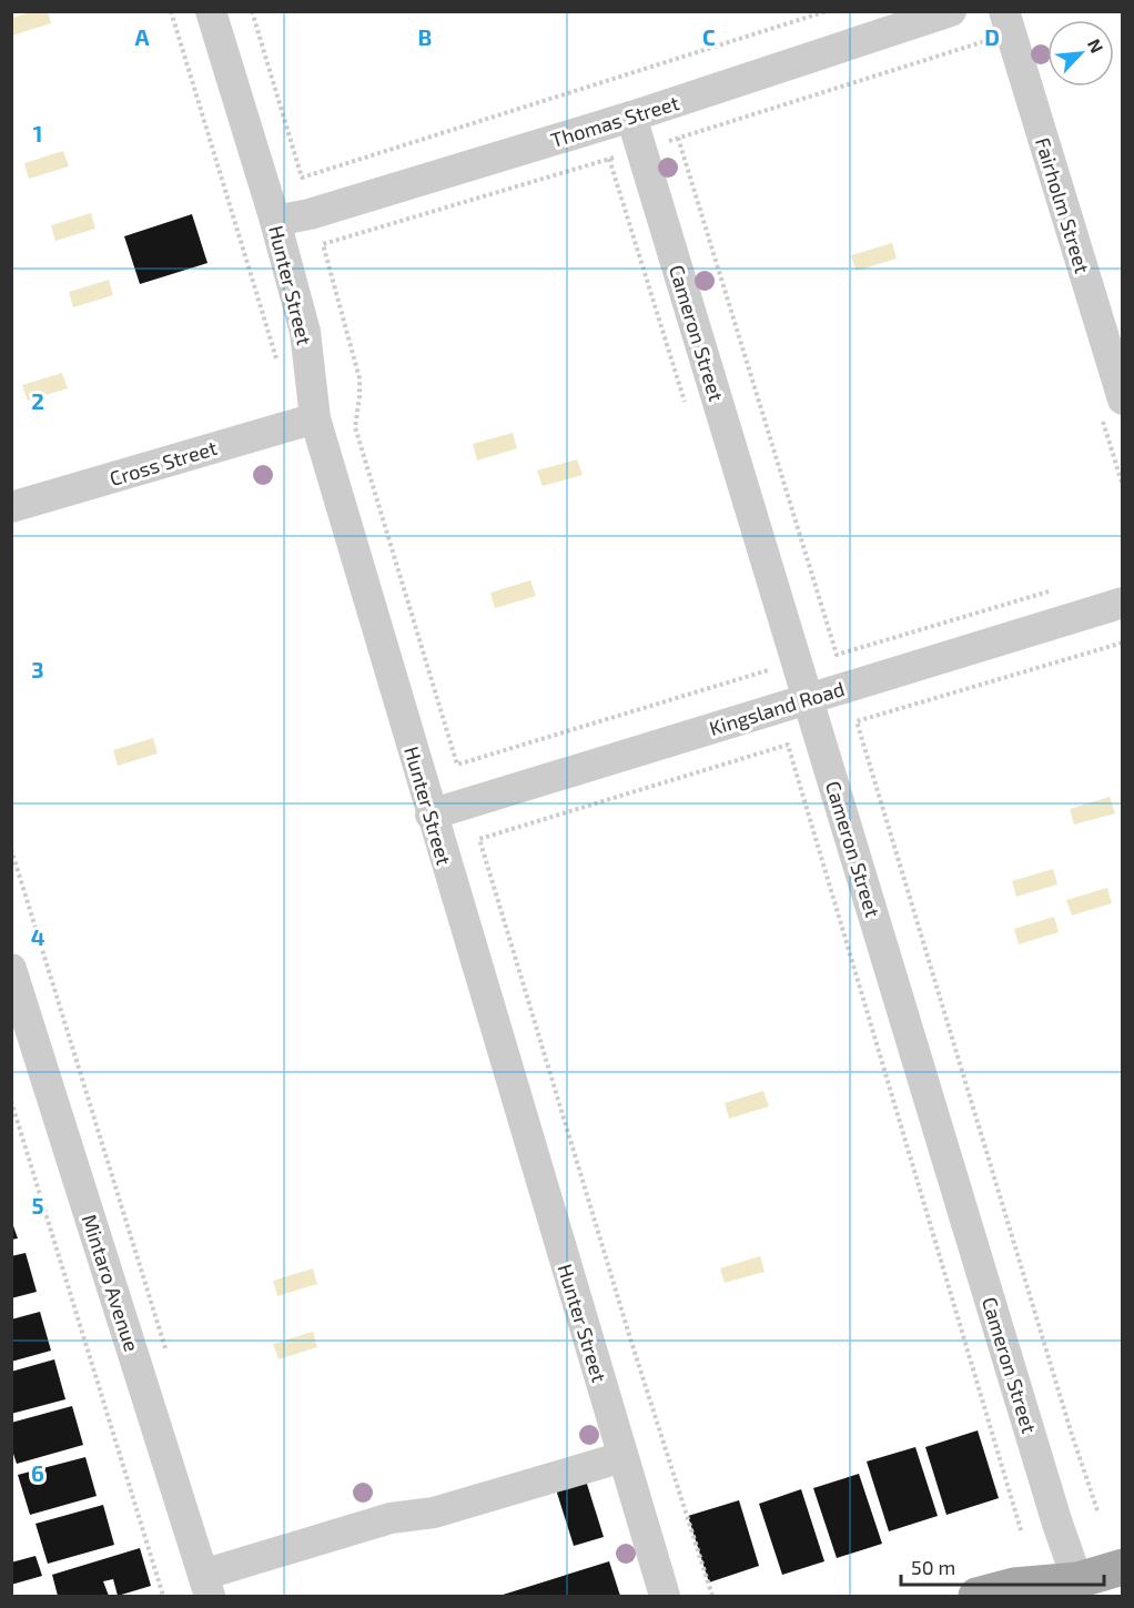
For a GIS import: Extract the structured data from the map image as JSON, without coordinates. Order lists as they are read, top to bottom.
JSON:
{
  "streets": {
    "street": [
      "Thomas Street",
      "Fairholm Street",
      "Hunter Street",
      "Cameron Street",
      "Cross Street",
      "Kingsland Road",
      "Mintaro Avenue"
    ]
  },
  "crossings": [
    ["Thomas Street", "Hunter Street"],
    ["Thomas Street", "Cameron Street"],
    ["Hunter Street", "Cross Street"],
    ["Hunter Street", "Kingsland Road"],
    ["Cameron Street", "Kingsland Road"]
  ],
  "scale_bar": "50 m",
  "north": "top right",
  "grid": {
    "columns": [
      "A",
      "B",
      "C",
      "D"
    ],
    "rows": [
      "1",
      "2",
      "3",
      "4",
      "5",
      "6"
    ]
  }
}
